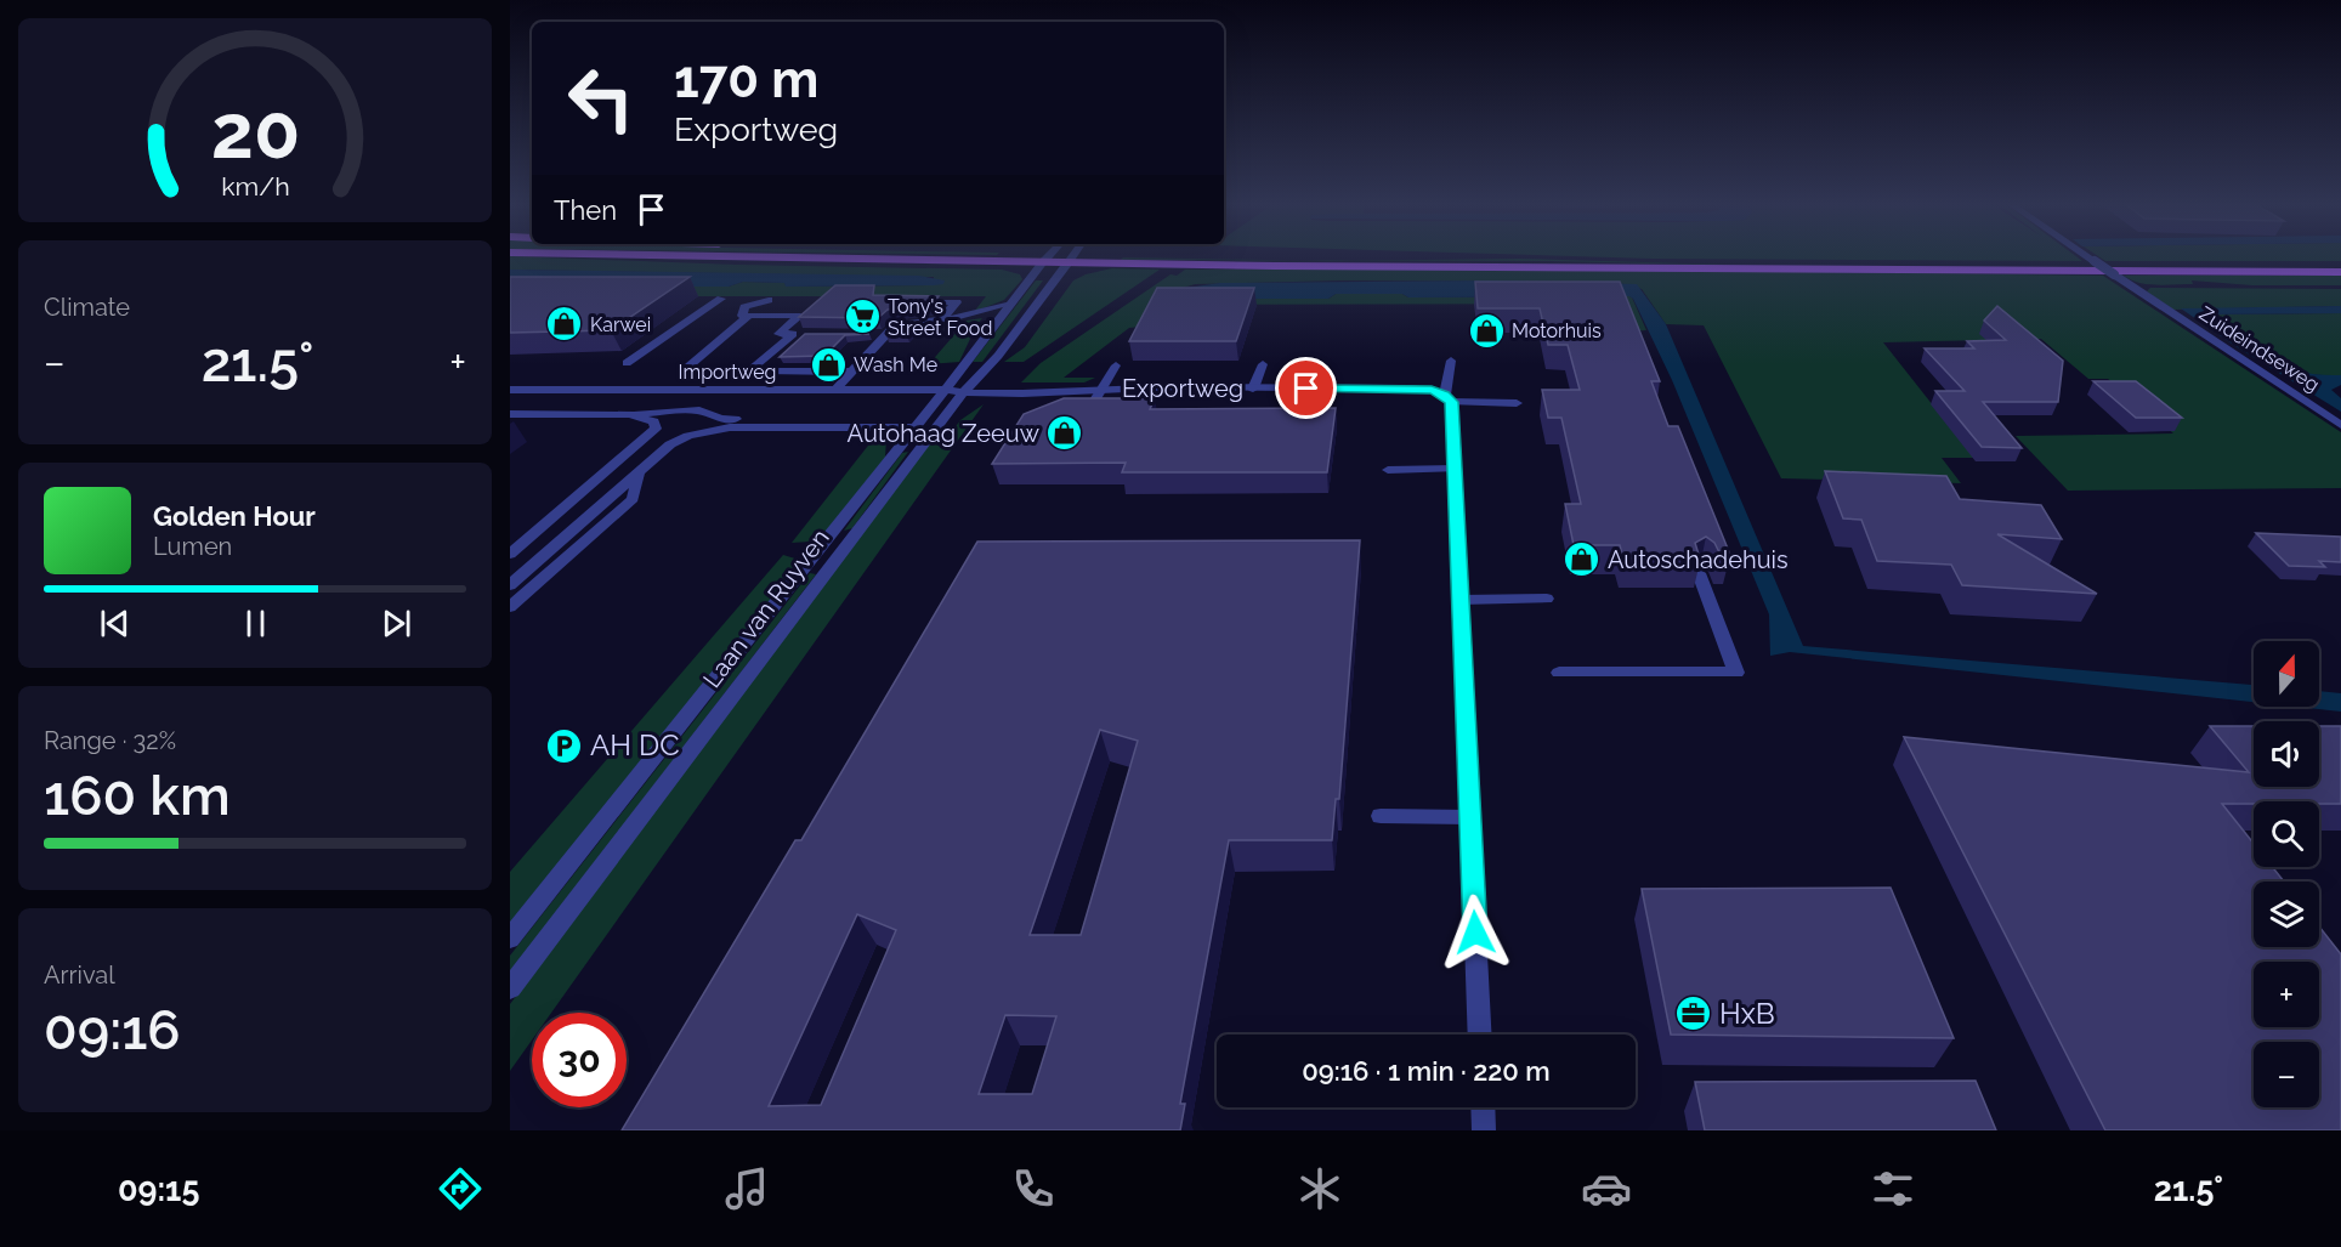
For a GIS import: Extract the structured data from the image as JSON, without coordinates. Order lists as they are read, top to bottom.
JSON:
{
  "streets": {
    "street": [
      "Zuideindseweg",
      "Importweg",
      "Exportweg",
      "Laan van Ruyven"
    ]
  },
  "crossings": [
    ["Importweg", "Exportweg"],
    ["Importweg", "Laan van Ruyven"],
    ["Exportweg", "Laan van Ruyven"]
  ],
  "places": {
    "supermarket": ["Tony's Street Food"],
    "shop": [
      "Karwei",
      "Motorhuis",
      "Wash Me",
      "Autohaag Zeeuw",
      "Autoschadehuis"
    ],
    "parking": ["AH DC"],
    "office": ["HxB"]
  },
  "north": "top",
  "page": {
    "turn": ["170 m", "Exportweg"],
    "then": "Then",
    "tile": [
      "Climate",
      ["Range · 32%", "160 km"],
      ["Arrival", "09:16"]
    ],
    "heat": ["−", "21.5°", "+"],
    "song": ["Golden Hour", "Lumen"],
    "map_buttons": ["+", "−"],
    "limit": "30",
    "trip": "09:16 · 1 min · 220 m",
    "tabs": ["09:15", "21.5°"],
    "gauge": ["20", "km/h"]
  }
}
